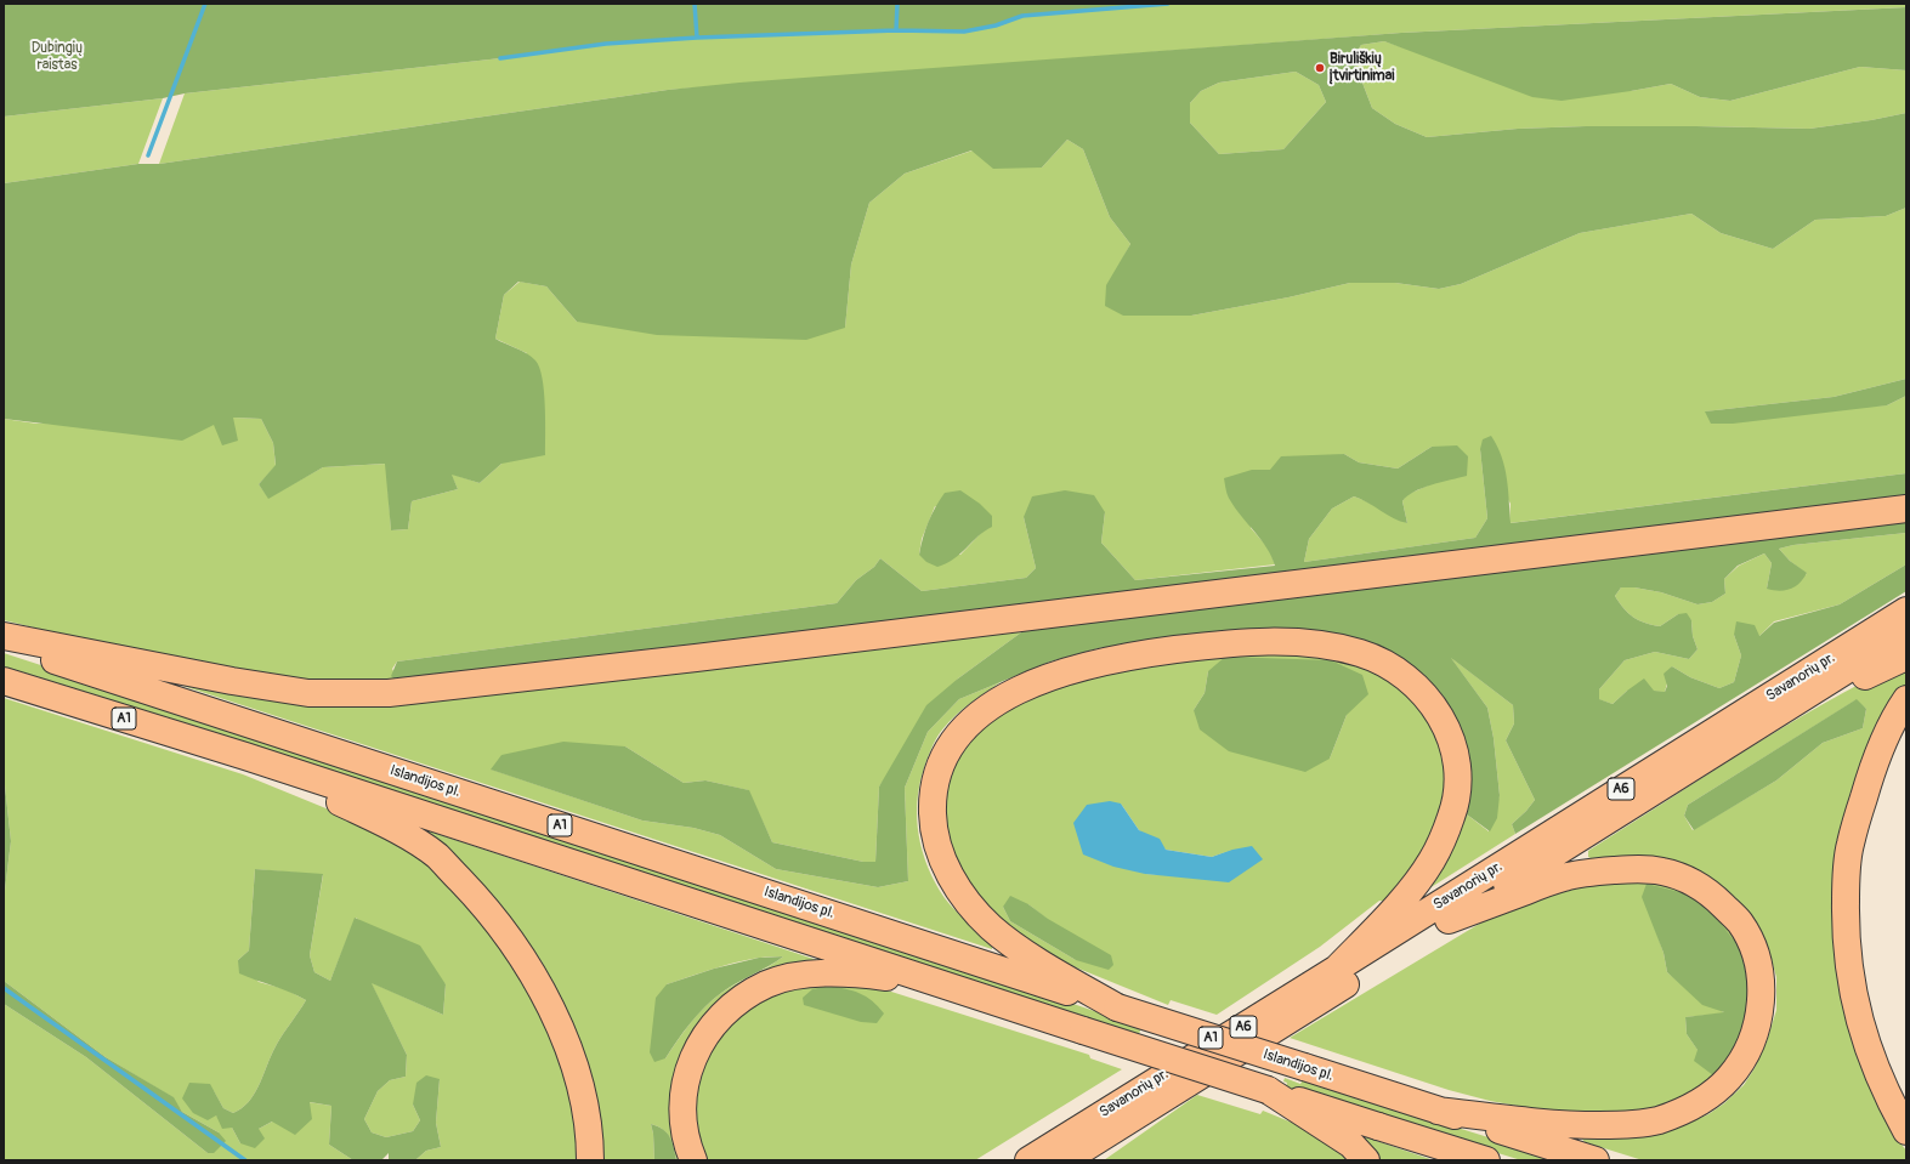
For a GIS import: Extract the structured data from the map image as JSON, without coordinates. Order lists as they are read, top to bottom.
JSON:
{
  "streets": {
    "highway": [
      "Savanorių pr.",
      "A1",
      "Islandijos pl.",
      "A6"
    ]
  },
  "parks": ["Dubingių raistas"],
  "places": ["Biruliškių įtvirtinimai"]
}
